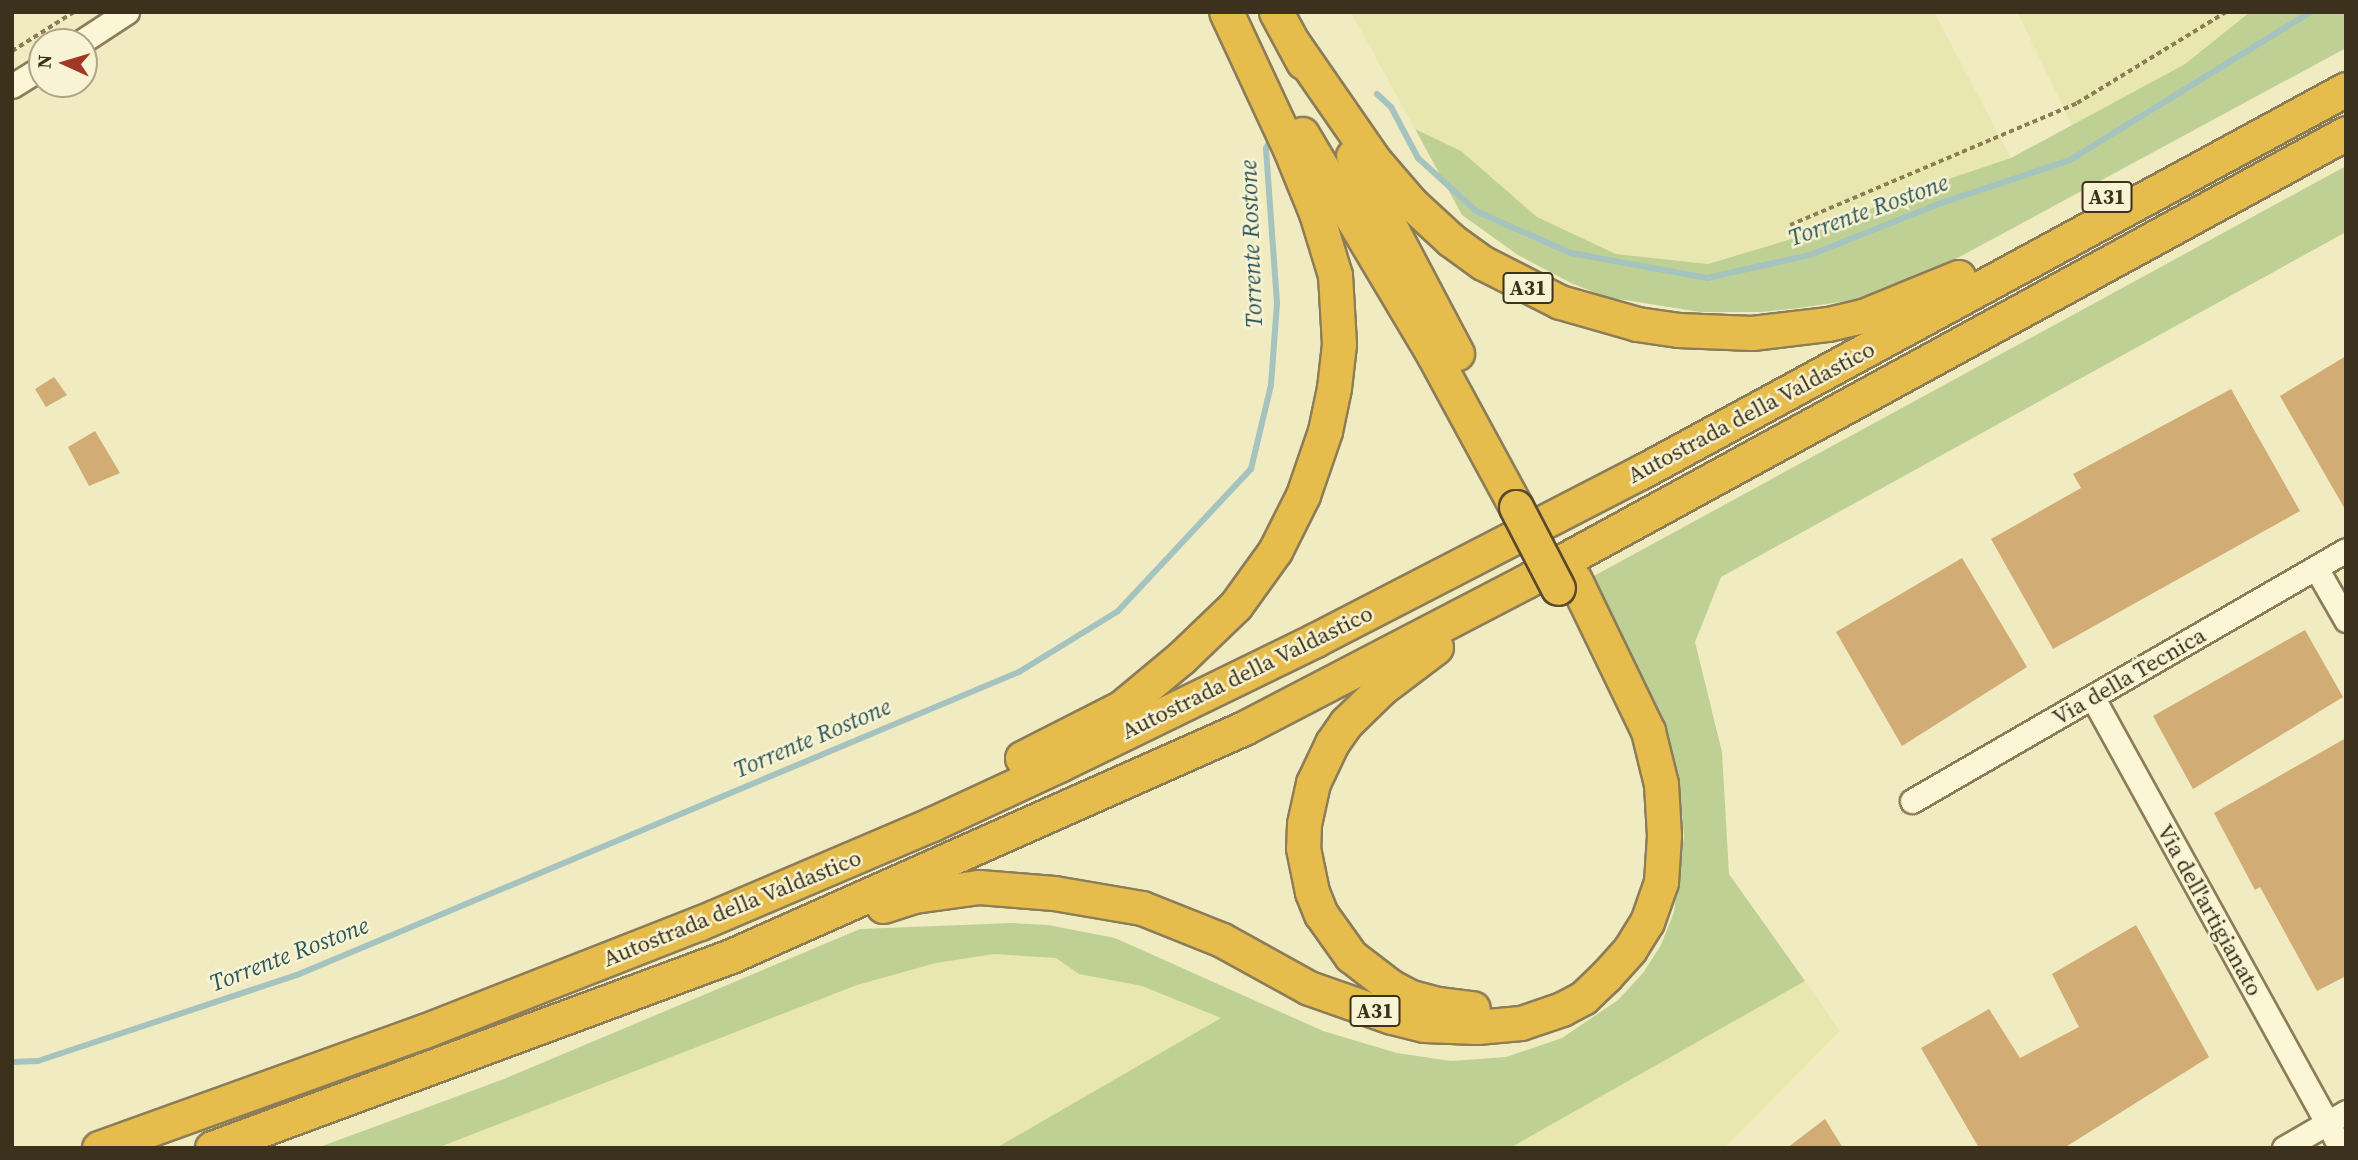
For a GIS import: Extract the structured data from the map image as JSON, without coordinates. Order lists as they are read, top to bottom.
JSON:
{
  "streets": {
    "highway": ["A31", "Autostrada della Valdastico"],
    "street": ["Via della Tecnica", "Via dell'artigianato"]
  },
  "crossings": [
    ["A31", "Autostrada della Valdastico"],
    ["Via della Tecnica", "Via dell'artigianato"]
  ],
  "water": ["Torrente Rostone"],
  "north": "left"
}
